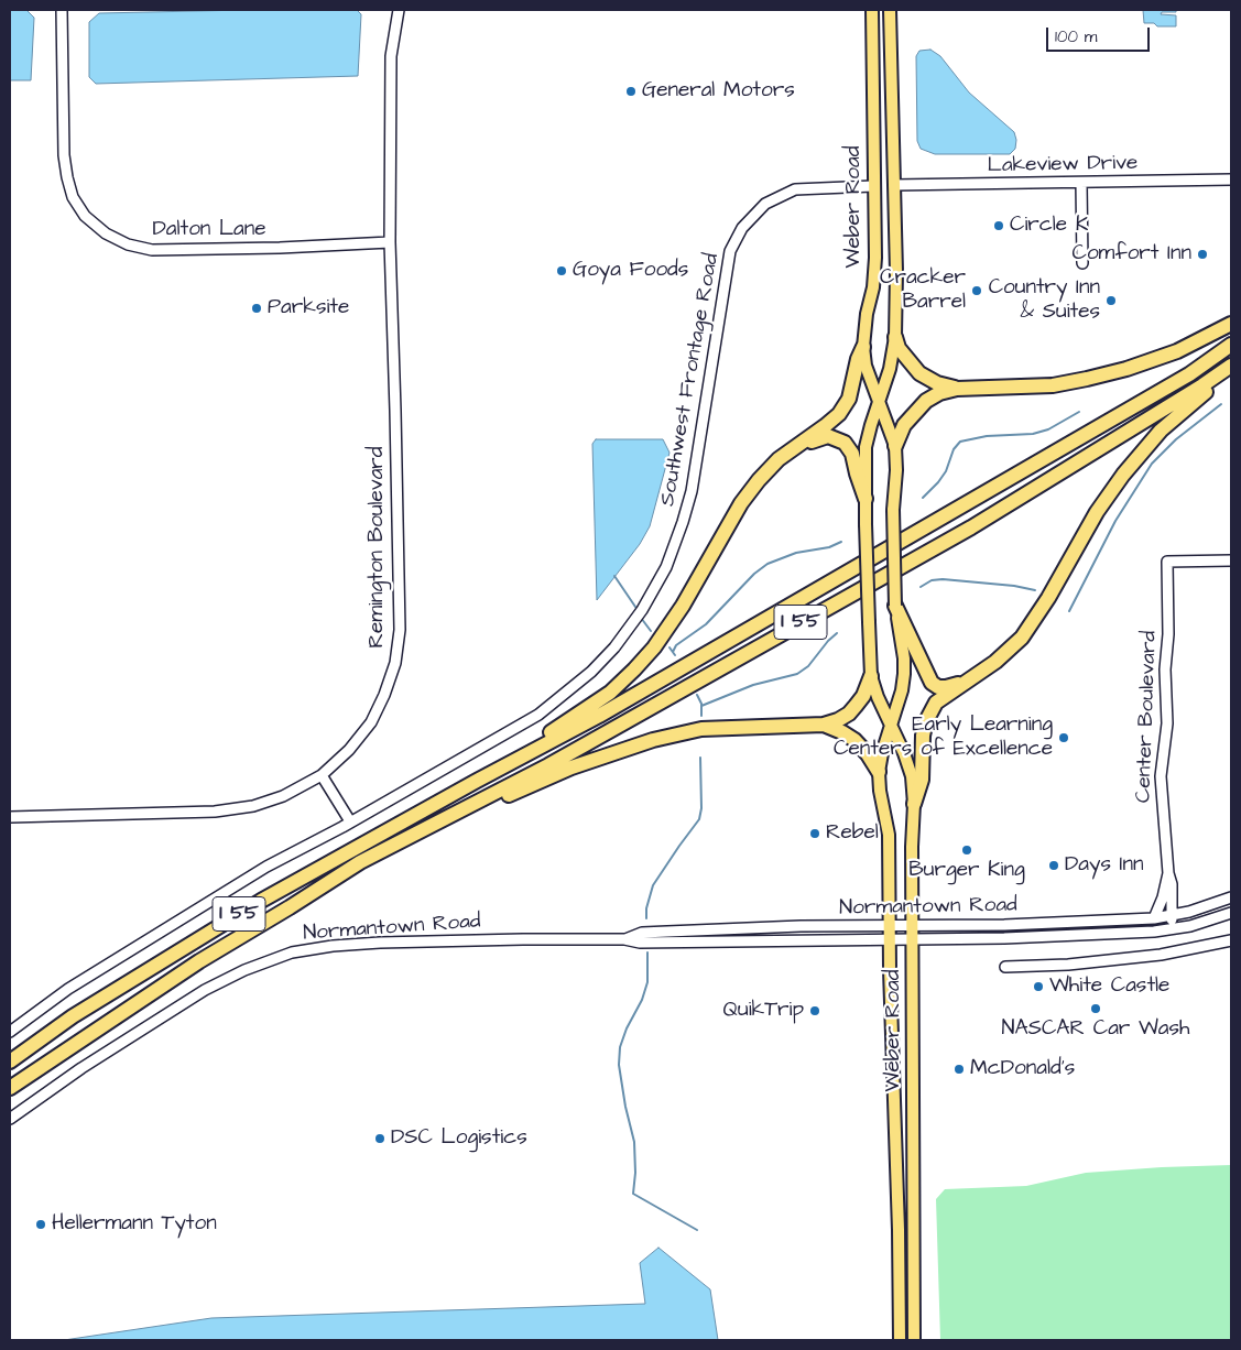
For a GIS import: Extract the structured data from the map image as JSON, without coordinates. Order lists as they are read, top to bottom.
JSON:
{
  "streets": {
    "highway": ["I 55"],
    "main road": ["Weber Road"],
    "street": [
      "Lakeview Drive",
      "Dalton Lane",
      "Southwest Frontage Road",
      "Remington Boulevard",
      "Center Boulevard",
      "Normantown Road"
    ]
  },
  "crossings": [
    ["Lakeview Drive", "Weber Road"],
    ["Weber Road", "Southwest Frontage Road"],
    ["Weber Road", "Normantown Road"],
    ["Dalton Lane", "Remington Boulevard"],
    ["Center Boulevard", "Normantown Road"]
  ],
  "places": [
    "General Motors",
    "Circle K",
    "Comfort Inn",
    "Goya Foods",
    "Cracker Barrel",
    "Country Inn & Suites",
    "Parksite",
    "Early Learning Centers of Excellence",
    "Rebel",
    "Burger King",
    "Days Inn",
    "White Castle",
    "NASCAR Car Wash",
    "QuikTrip",
    "McDonald's",
    "DSC Logistics",
    "Hellermann Tyton"
  ],
  "scale_bar": "100 m"
}
